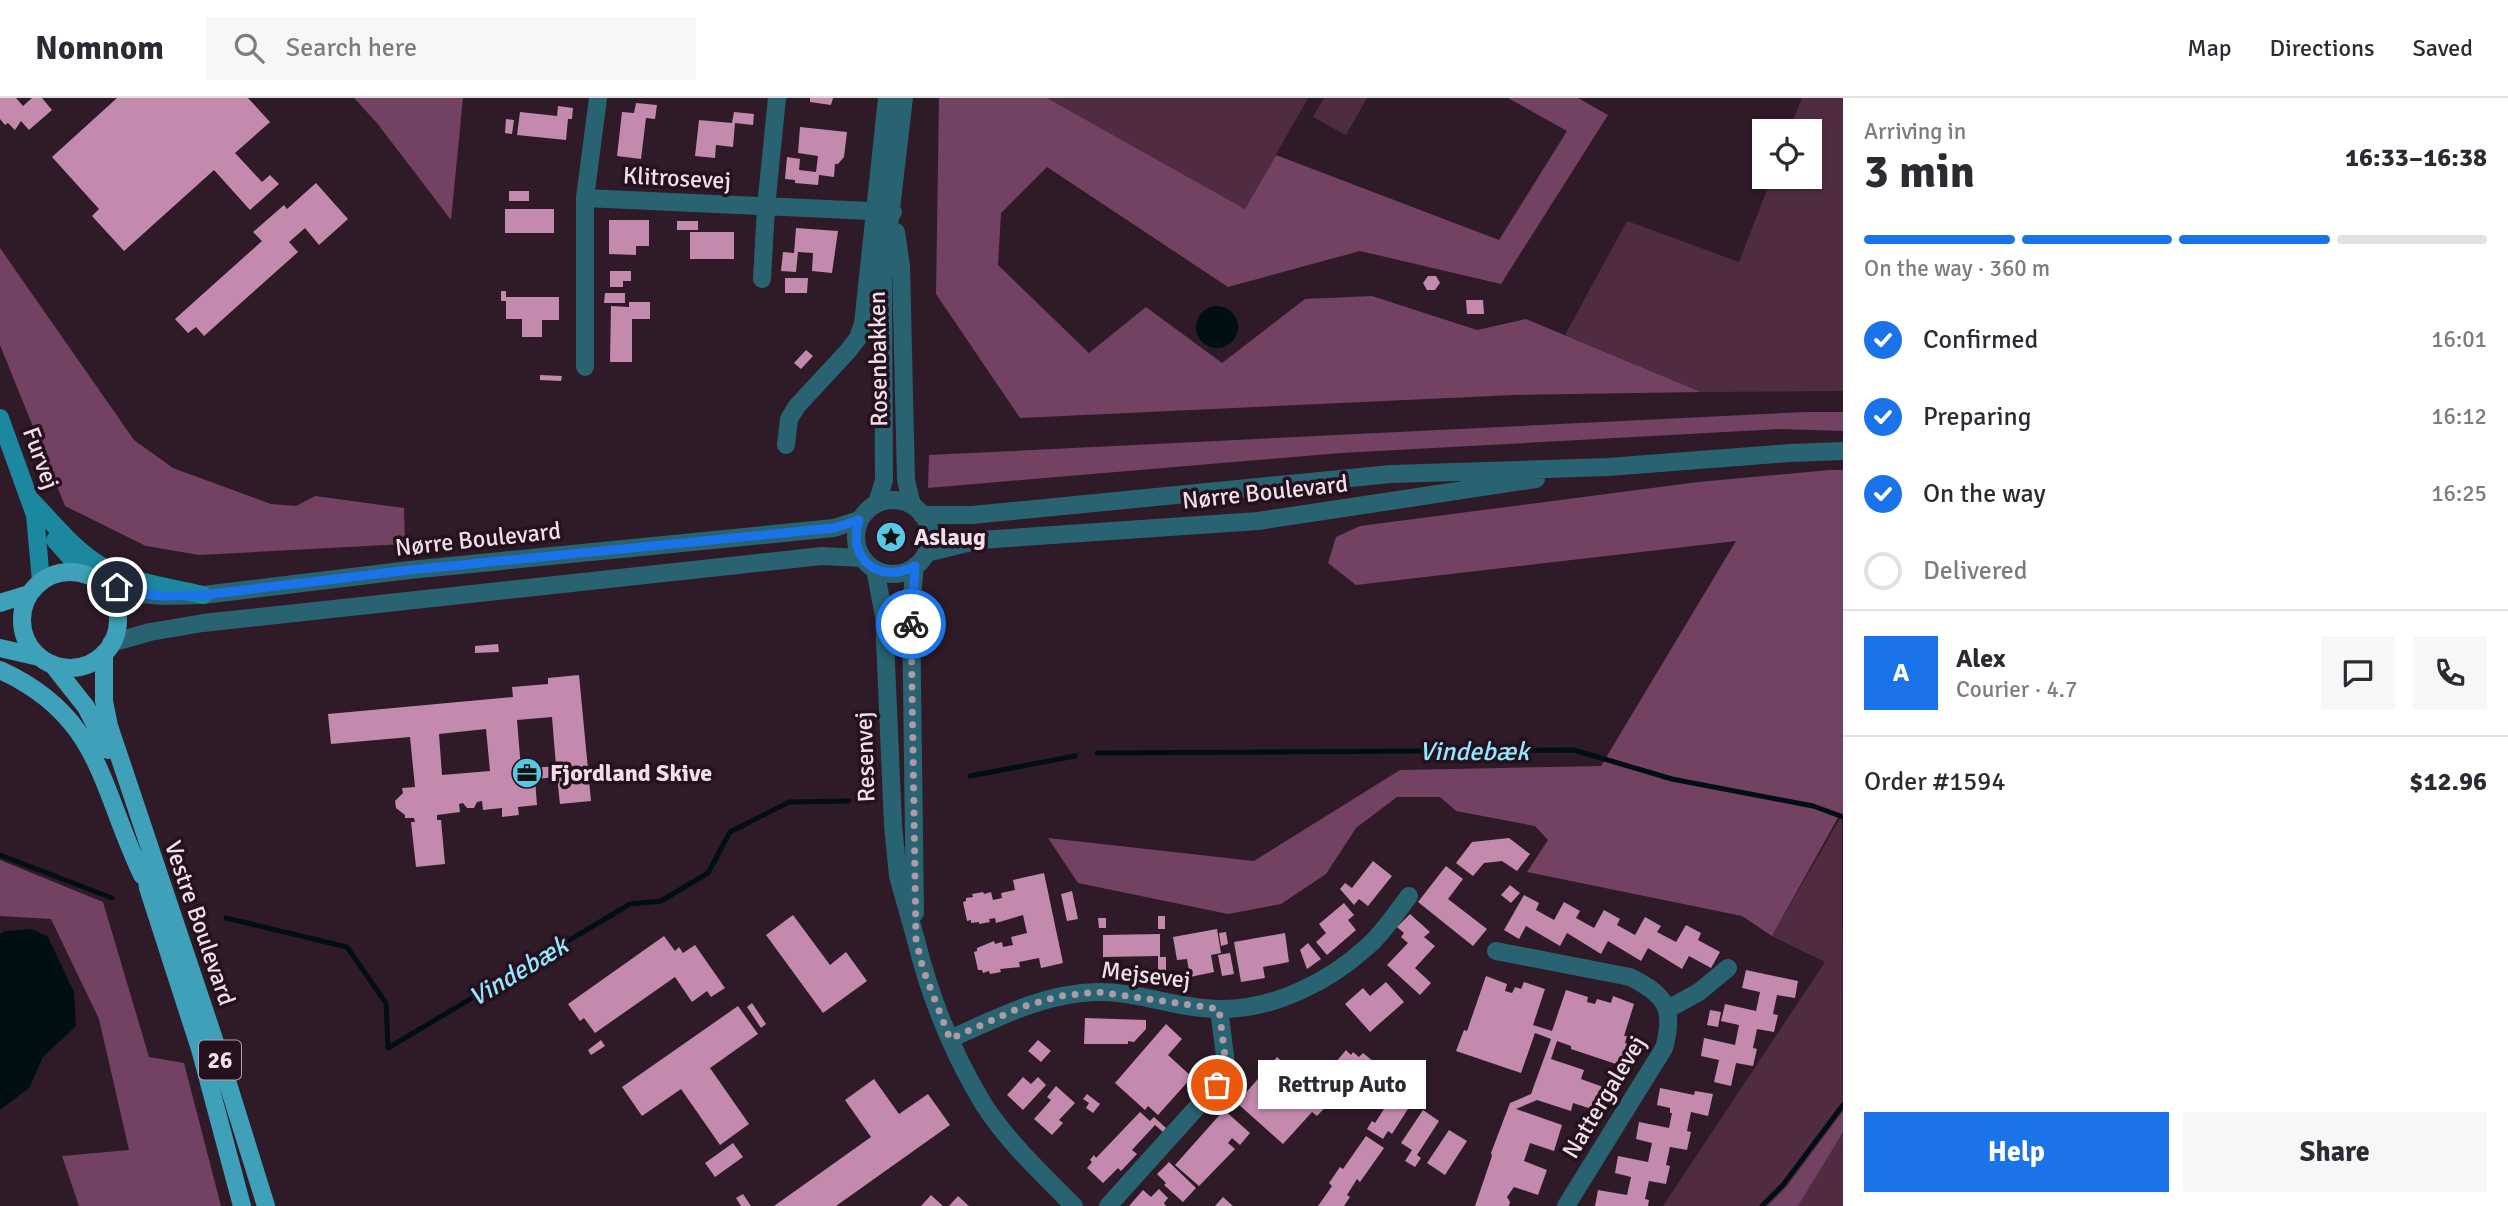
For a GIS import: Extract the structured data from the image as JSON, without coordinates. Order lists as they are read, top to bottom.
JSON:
{
  "streets": {
    "main road": ["Furvej", "Vestre Boulevard", "26"],
    "street": [
      "Klitrosevej",
      "Rosenbakken",
      "Nørre Boulevard",
      "Resenvej",
      "Mejsevej",
      "Nattergalevej"
    ]
  },
  "crossings": [
    ["Klitrosevej", "Rosenbakken"],
    ["Rosenbakken", "Nørre Boulevard"],
    ["Rosenbakken", "Resenvej"],
    ["Furvej", "Nørre Boulevard"],
    ["Furvej", "Vestre Boulevard"],
    ["Furvej", "26"],
    ["Nørre Boulevard", "Resenvej"],
    ["Nørre Boulevard", "Vestre Boulevard"],
    ["Nørre Boulevard", "26"],
    ["Resenvej", "Mejsevej"],
    ["Vestre Boulevard", "26"]
  ],
  "water": ["Vindebæk"],
  "places": {
    "place": ["Aslaug"],
    "office": ["Fjordland Skive"],
    "other": ["Rettrup Auto"]
  },
  "page": {
    "header": "Nomnom",
    "search": "Search here",
    "nav": ["Map", "Directions", "Saved"],
    "heading": ["3 min", "Arriving in", "16:33–16:38"],
    "panel": [
      "Alex",
      "Courier · 4.7",
      "Order #1594",
      "$12.96"
    ],
    "bar": "On the way · 360 m",
    "list": [
      ["Confirmed", "16:01"],
      ["Preparing", "16:12"],
      ["On the way", "16:25"],
      "Delivered"
    ],
    "round": "A",
    "bubble": "Rettrup Auto",
    "buttons": ["Help", "Share"]
  }
}
